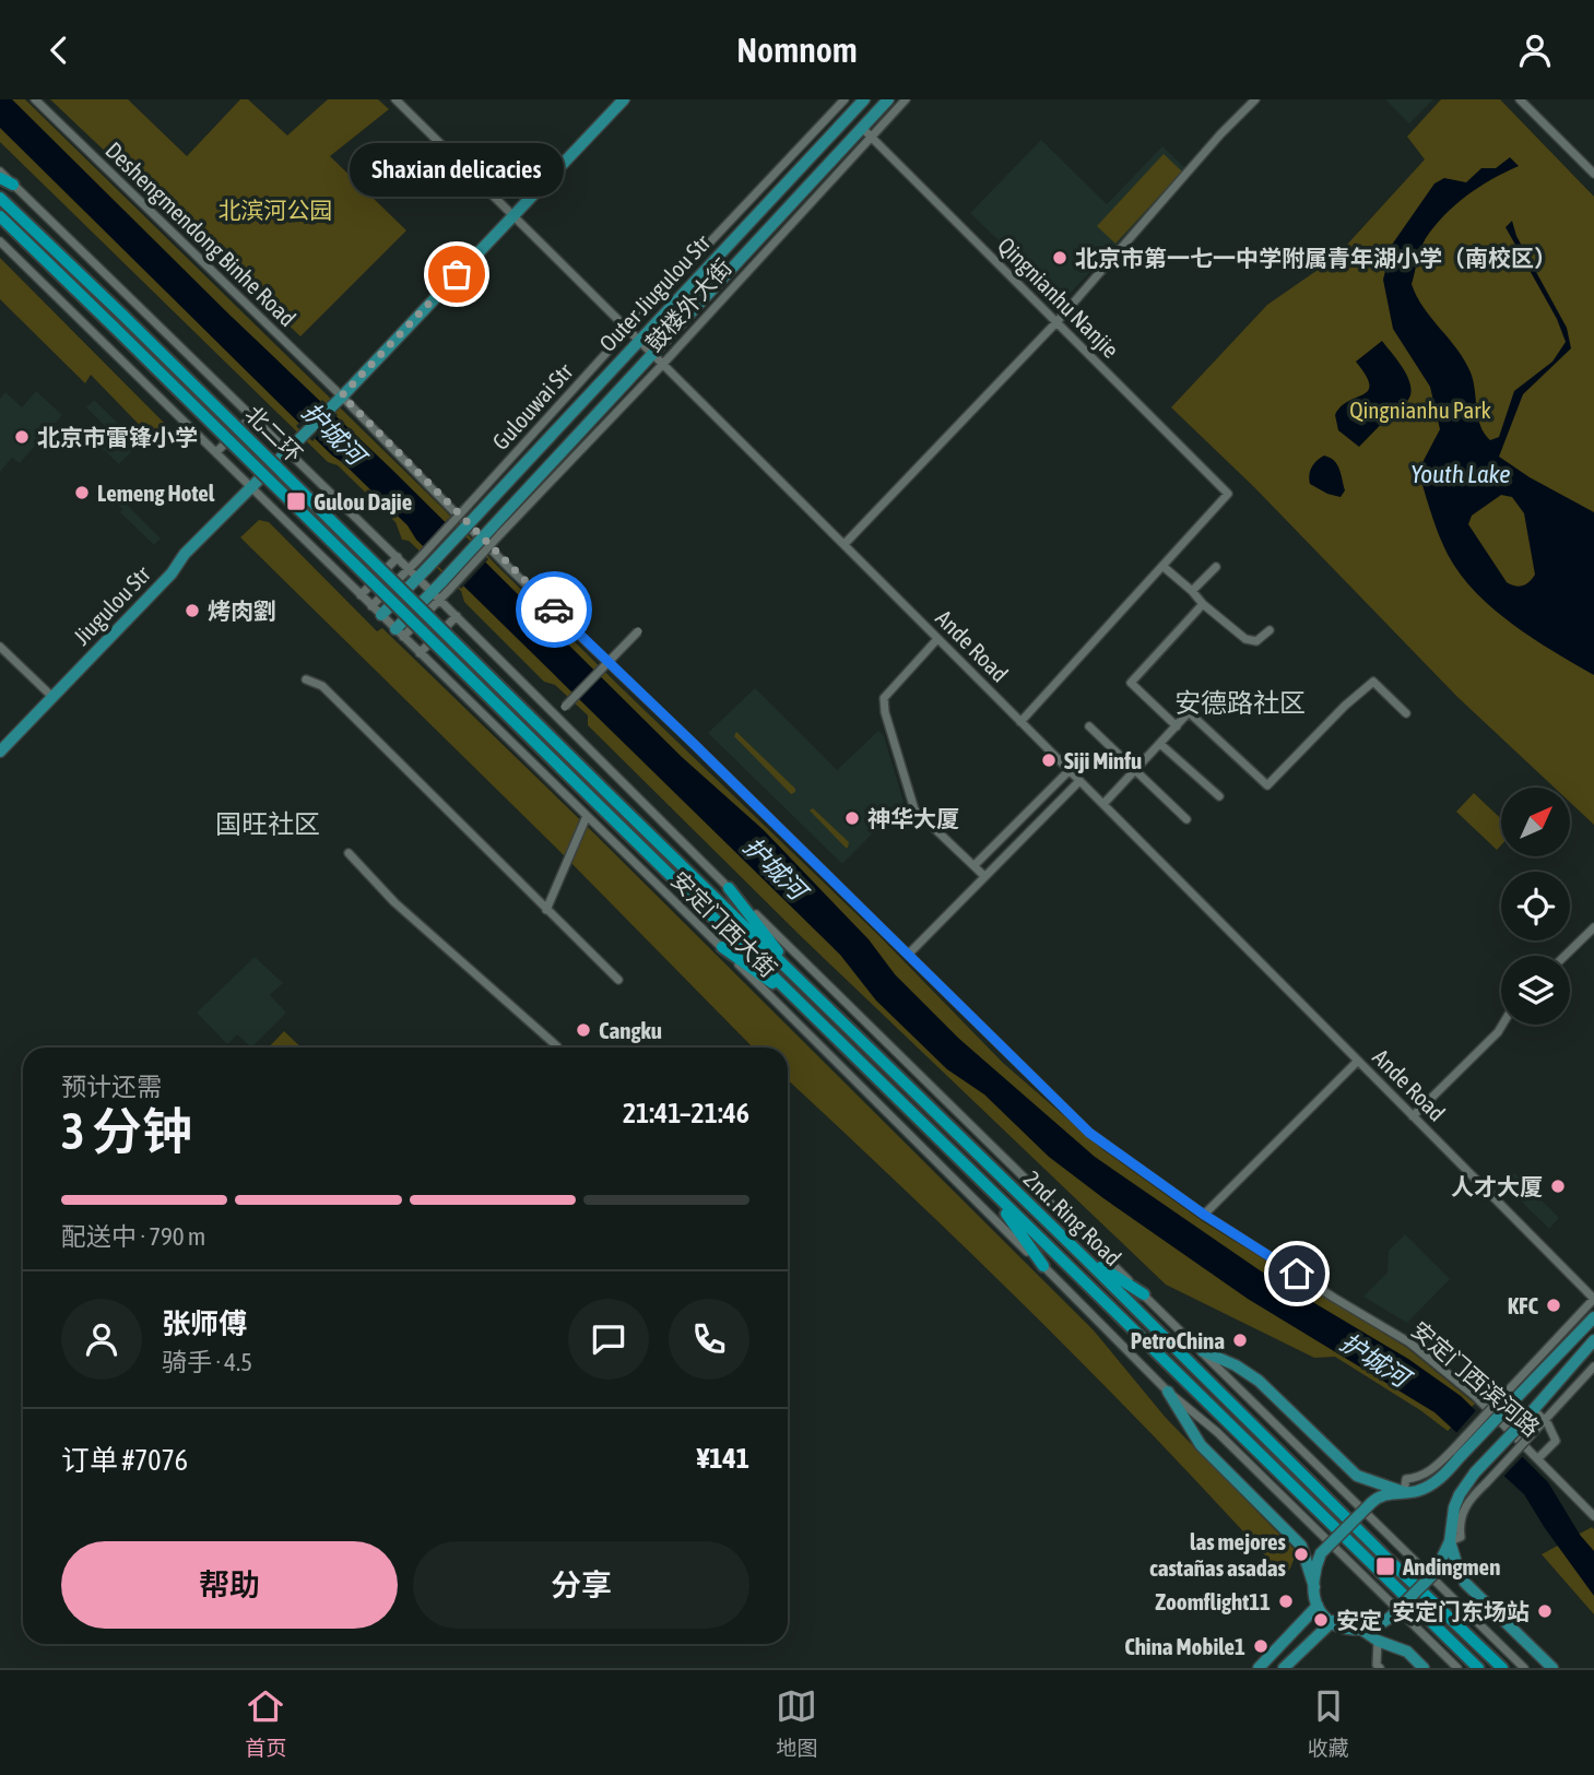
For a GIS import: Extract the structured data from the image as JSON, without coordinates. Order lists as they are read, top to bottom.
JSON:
{
  "streets": {
    "highway": ["北二环", "2nd. Ring Road"],
    "main road": ["Outer Jiugulou Str", "鼓楼外大街", "Jiugulou Str"],
    "street": [
      "Deshengmendong Binhe Road",
      "Qingnianhu Nanjie",
      "Gulouwai Str",
      "Ande Road",
      "安定门西大街",
      "安定门西滨河路"
    ]
  },
  "crossings": [
    ["Deshengmendong Binhe Road", "Jiugulou Str"],
    ["Deshengmendong Binhe Road", "安定门西滨河路"],
    ["Outer Jiugulou Str", "Gulouwai Str"],
    ["Outer Jiugulou Str", "Ande Road"],
    ["Qingnianhu Nanjie", "鼓楼外大街"],
    ["鼓楼外大街", "Ande Road"],
    ["Gulouwai Str", "Ande Road"],
    ["北二环", "2nd. Ring Road"],
    ["Jiugulou Str", "安定门西大街"],
    ["Jiugulou Str", "安定门西滨河路"]
  ],
  "districts": ["安德路社区", "国旺社区"],
  "water": ["护城河", "Youth Lake"],
  "parks": ["北滨河公园", "Qingnianhu Park"],
  "places": {
    "other": [
      "北京市第一七一中学附属青年湖小学（南校区）",
      "Shaxian delicacies",
      "北京市雷锋小学",
      "Lemeng Hotel",
      "烤肉劉",
      "Siji Minfu",
      "神华大厦",
      "Cangku",
      "人才大厦",
      "KFC",
      "PetroChina",
      "las mejores castañas asadas",
      "Zoomflight11",
      "安定门东场站",
      "安定",
      "China Mobile1"
    ],
    "transit": ["Gulou Dajie", "Andingmen"]
  },
  "north": "top right",
  "page": {
    "header": "Nomnom",
    "bubble": "Shaxian delicacies",
    "heading": ["3 分钟", "预计还需", "21:41–21:46"],
    "panel": [
      "张师傅",
      "骑手 · 4.5",
      "订单 #7076",
      "¥141"
    ],
    "bar": "配送中 · 790 m",
    "buttons": ["帮助", "分享"],
    "tabs": ["首页", "地图", "收藏"]
  }
}
